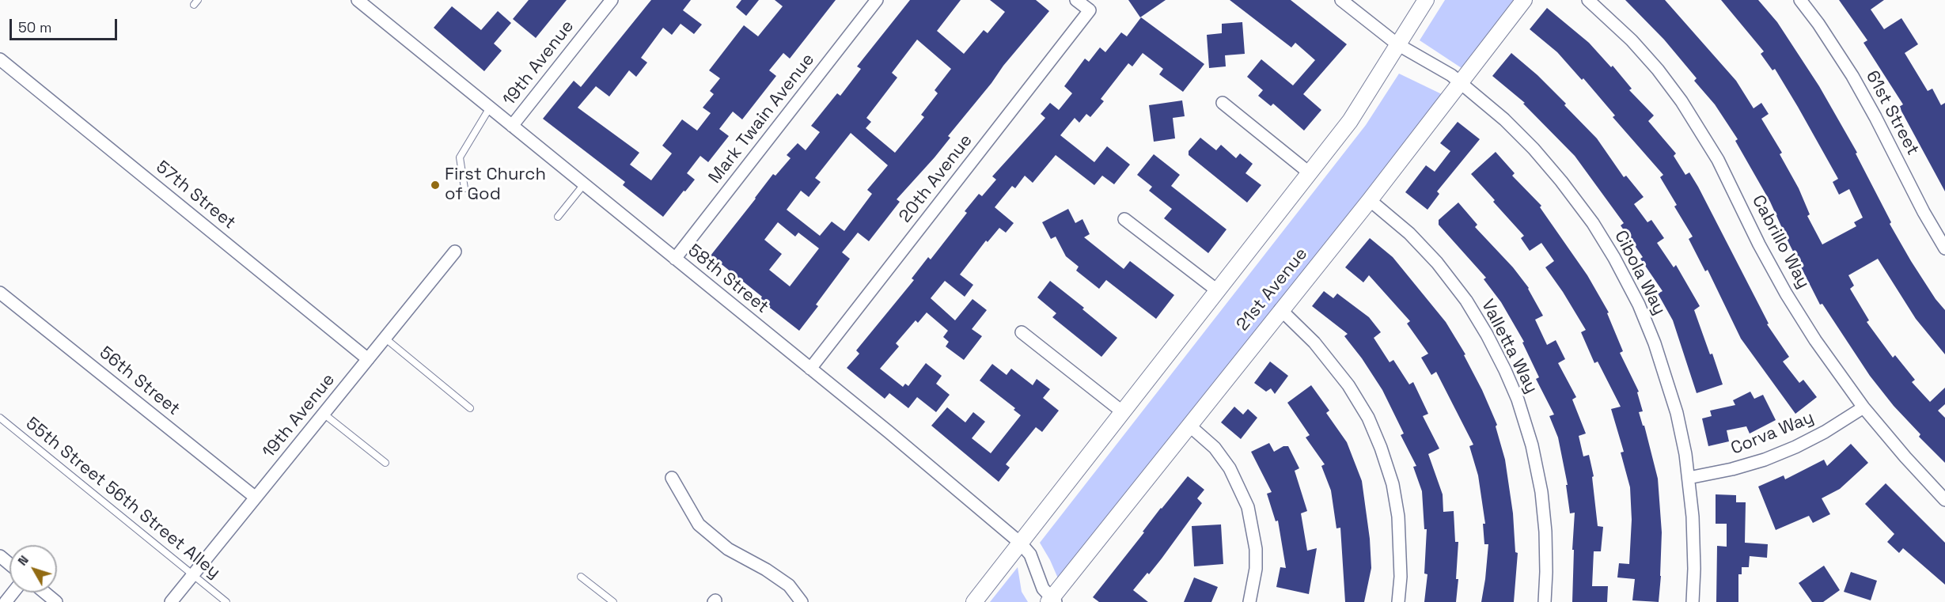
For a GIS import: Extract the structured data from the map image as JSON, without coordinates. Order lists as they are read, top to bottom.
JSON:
{
  "streets": {
    "street": [
      "19th Avenue",
      "61st Street",
      "Mark Twain Avenue",
      "20th Avenue",
      "57th Street",
      "Cabrillo Way",
      "Cibola Way",
      "58th Street",
      "21st Avenue",
      "Valletta Way",
      "56th Street",
      "Corva Way"
    ],
    "lane": ["55th Street 56th Street Alley"]
  },
  "crossings": [
    ["19th Avenue", "57th Street"],
    ["19th Avenue", "58th Street"],
    ["19th Avenue", "56th Street"],
    ["19th Avenue", "55th Street 56th Street Alley"],
    ["Mark Twain Avenue", "58th Street"],
    ["20th Avenue", "58th Street"],
    ["Cabrillo Way", "Corva Way"],
    ["Cibola Way", "21st Avenue"],
    ["Cibola Way", "Corva Way"],
    ["58th Street", "21st Avenue"],
    ["21st Avenue", "Valletta Way"]
  ],
  "places": ["First Church of God"],
  "scale_bar": "50 m",
  "north": "top left"
}
